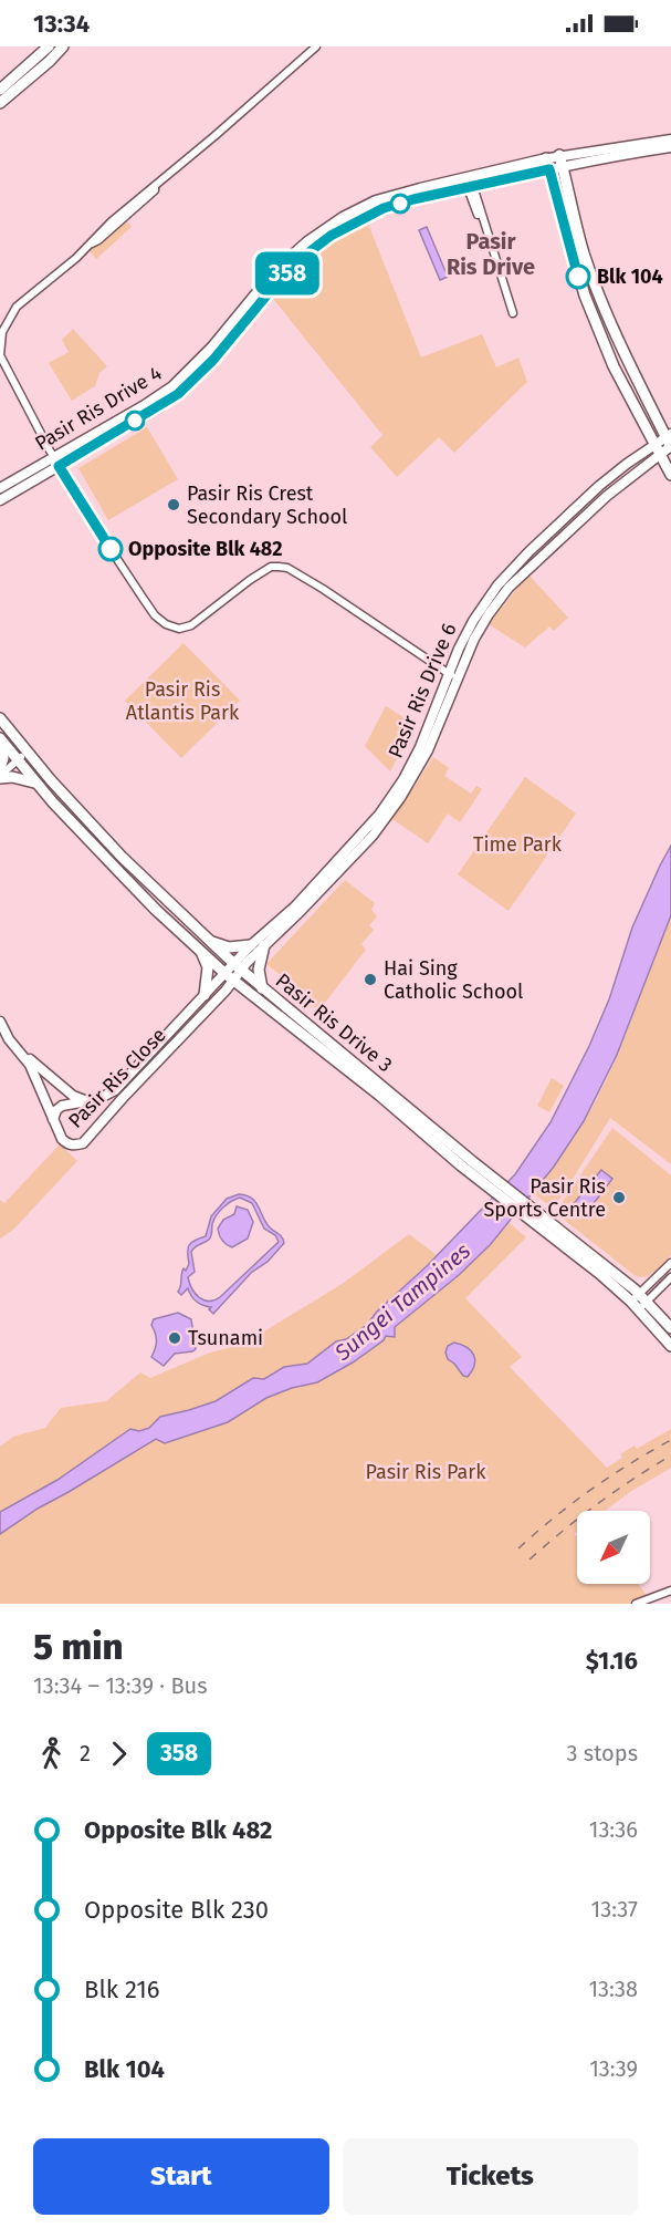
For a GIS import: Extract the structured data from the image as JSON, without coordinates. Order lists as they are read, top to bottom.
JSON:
{
  "streets": {
    "main road": ["Pasir Ris Drive 3"],
    "street": ["Pasir Ris Drive 4", "Pasir Ris Drive 6", "Pasir Ris Close"]
  },
  "crossings": [
    ["Pasir Ris Drive 6", "Pasir Ris Drive 3"],
    ["Pasir Ris Drive 6", "Pasir Ris Close"],
    ["Pasir Ris Drive 3", "Pasir Ris Close"]
  ],
  "districts": ["Pasir Ris Drive"],
  "water": ["Sungei Tampines"],
  "parks": ["Pasir Ris Atlantis Park", "Time Park", "Pasir Ris Park"],
  "places": [
    "Blk 104",
    "Pasir Ris Crest Secondary School",
    "Opposite Blk 482",
    "Hai Sing Catholic School",
    "Pasir Ris Sports Centre",
    "Tsunami"
  ],
  "lines": ["bus line 358"],
  "north": "bottom left",
  "page": {
    "status": "13:34",
    "on_map": "358",
    "heading": ["5 min", "13:34 – 13:39 · Bus", "$1.16"],
    "legs": ["2", "358", "3 stops"],
    "list": [
      {
        "name": "Opposite Blk 482",
        "value": "13:36"
      },
      {
        "name": "Opposite Blk 230",
        "value": "13:37"
      },
      {
        "name": "Blk 216",
        "value": "13:38"
      },
      {
        "name": "Blk 104",
        "value": "13:39"
      }
    ],
    "buttons": ["Start", "Tickets"]
  }
}
